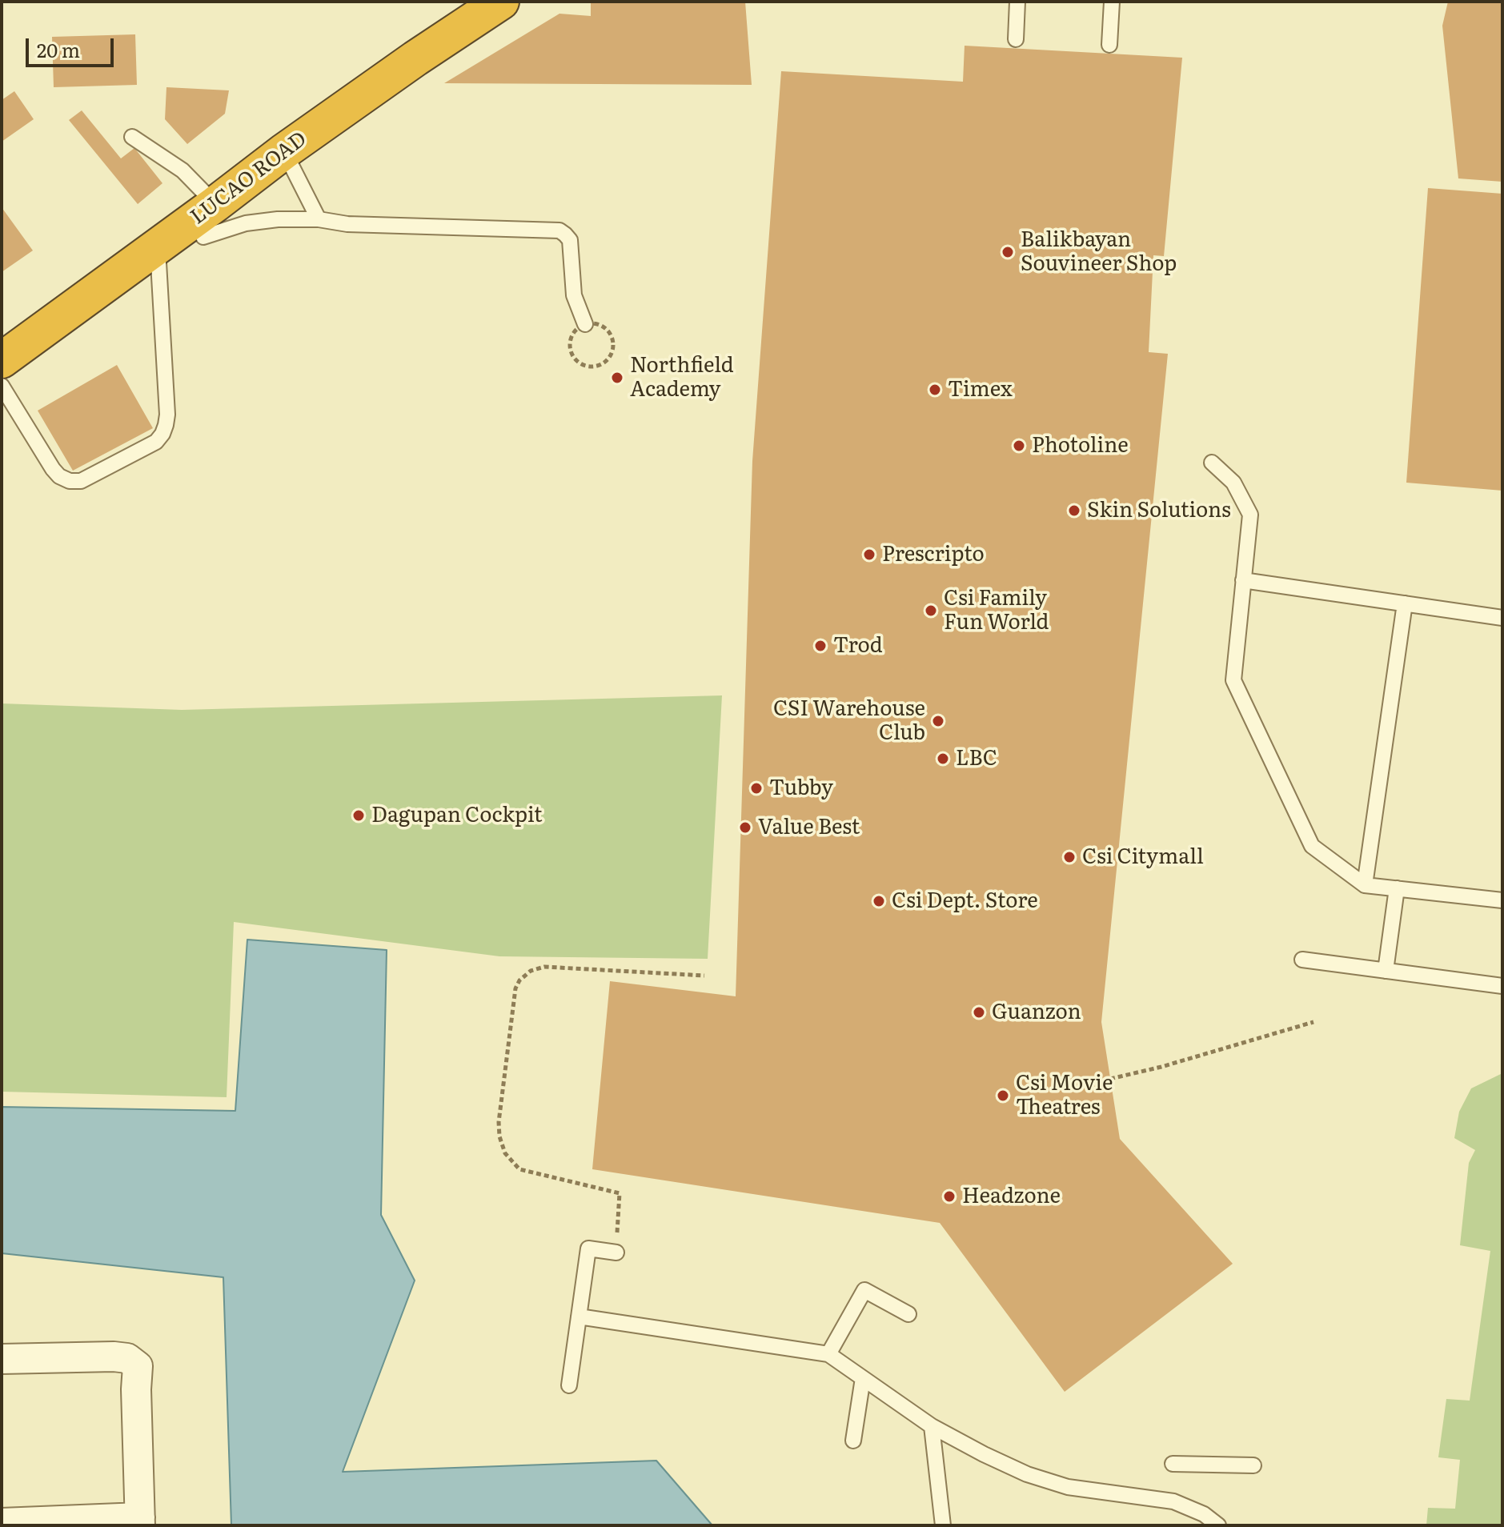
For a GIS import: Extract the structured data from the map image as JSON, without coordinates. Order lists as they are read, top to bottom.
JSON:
{
  "streets": {
    "highway": ["LUCAO ROAD"]
  },
  "places": [
    "Balikbayan Souvineer Shop",
    "Northfield Academy",
    "Timex",
    "Photoline",
    "Skin Solutions",
    "Prescripto",
    "Csi Family Fun World",
    "Trod",
    "CSI Warehouse Club",
    "LBC",
    "Tubby",
    "Dagupan Cockpit",
    "Value Best",
    "Csi Citymall",
    "Csi Dept. Store",
    "Guanzon",
    "Csi Movie Theatres",
    "Headzone"
  ],
  "scale_bar": "20 m"
}
